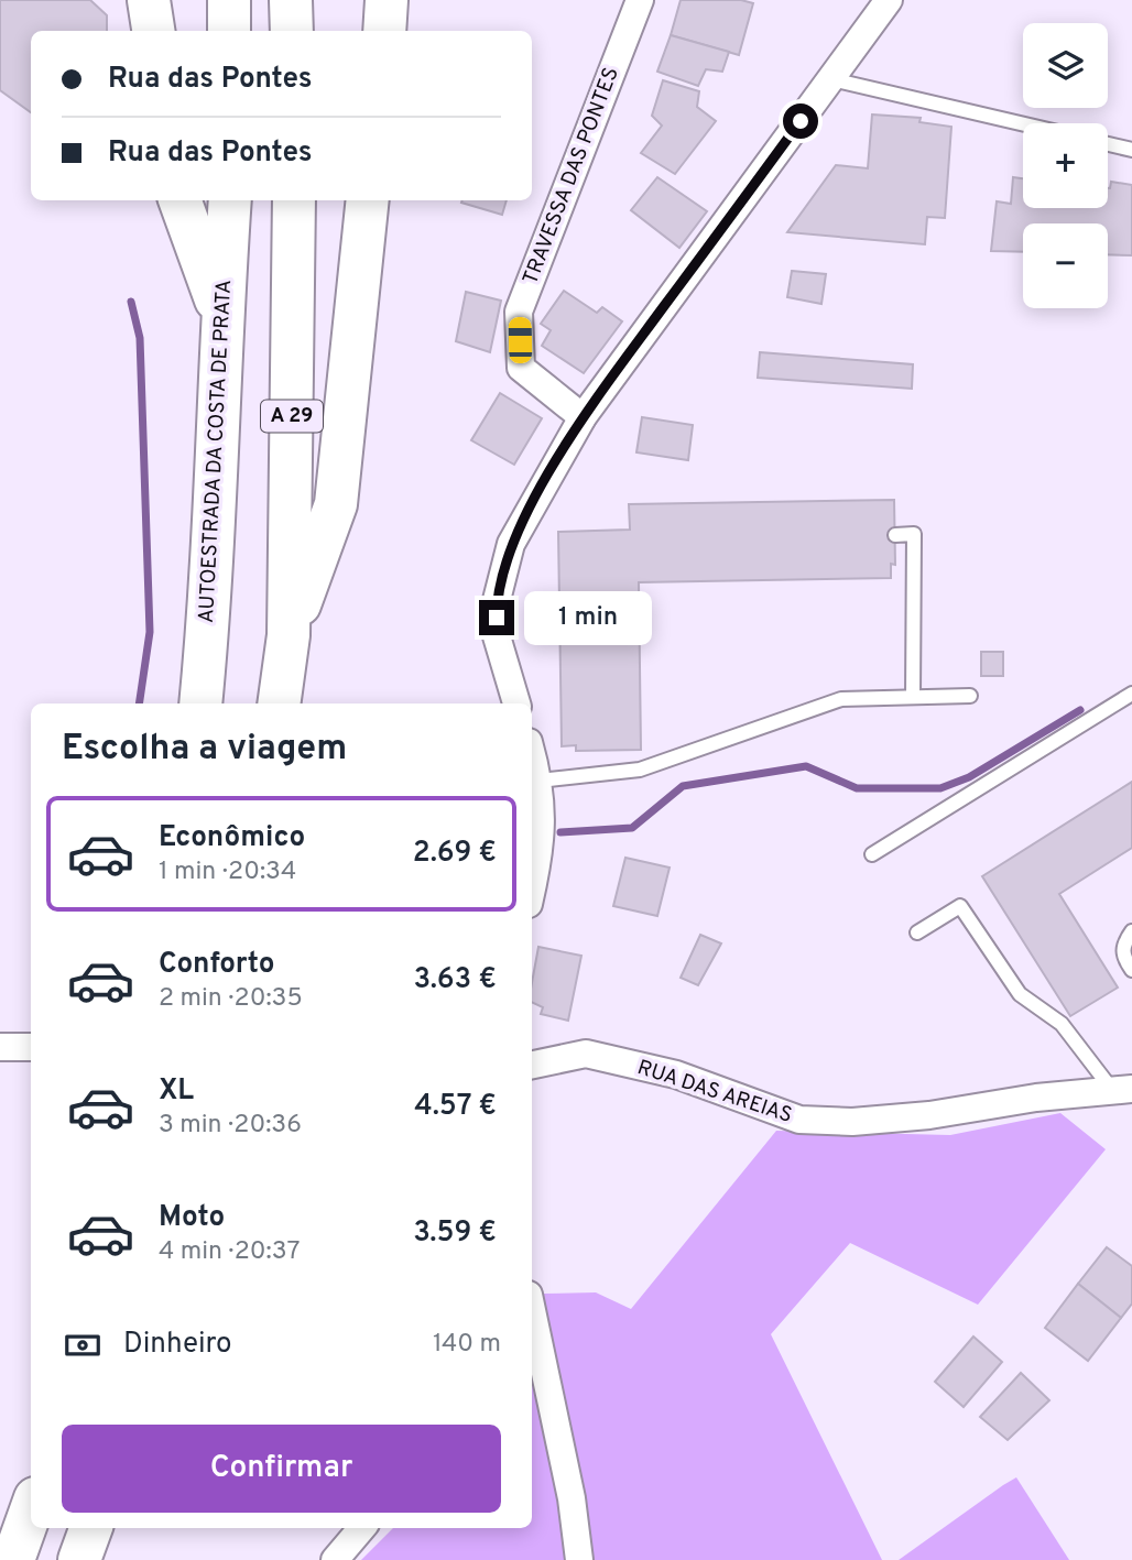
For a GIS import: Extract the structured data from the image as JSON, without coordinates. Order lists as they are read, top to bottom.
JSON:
{
  "streets": {
    "highway": ["A 29", "AUTOESTRADA DA COSTA DE PRATA"],
    "street": ["TRAVESSA DAS PONTES", "RUA DAS AREIAS"]
  },
  "page": {
    "map_buttons": ["+", "−"],
    "banner": ["Rua das Pontes", "Rua das Pontes"],
    "bubble": "1 min",
    "heading": "Escolha a viagem",
    "list": [
      {
        "name": "Econômico",
        "note": "1 min · 20:34",
        "value": "2.69 €"
      },
      {
        "name": "Conforto",
        "note": "2 min · 20:35",
        "value": "3.63 €"
      },
      {
        "name": "XL",
        "note": "3 min · 20:36",
        "value": "4.57 €"
      },
      {
        "name": "Moto",
        "note": "4 min · 20:37",
        "value": "3.59 €"
      }
    ],
    "pay": ["Dinheiro", "140 m"],
    "buttons": "Confirmar"
  }
}
